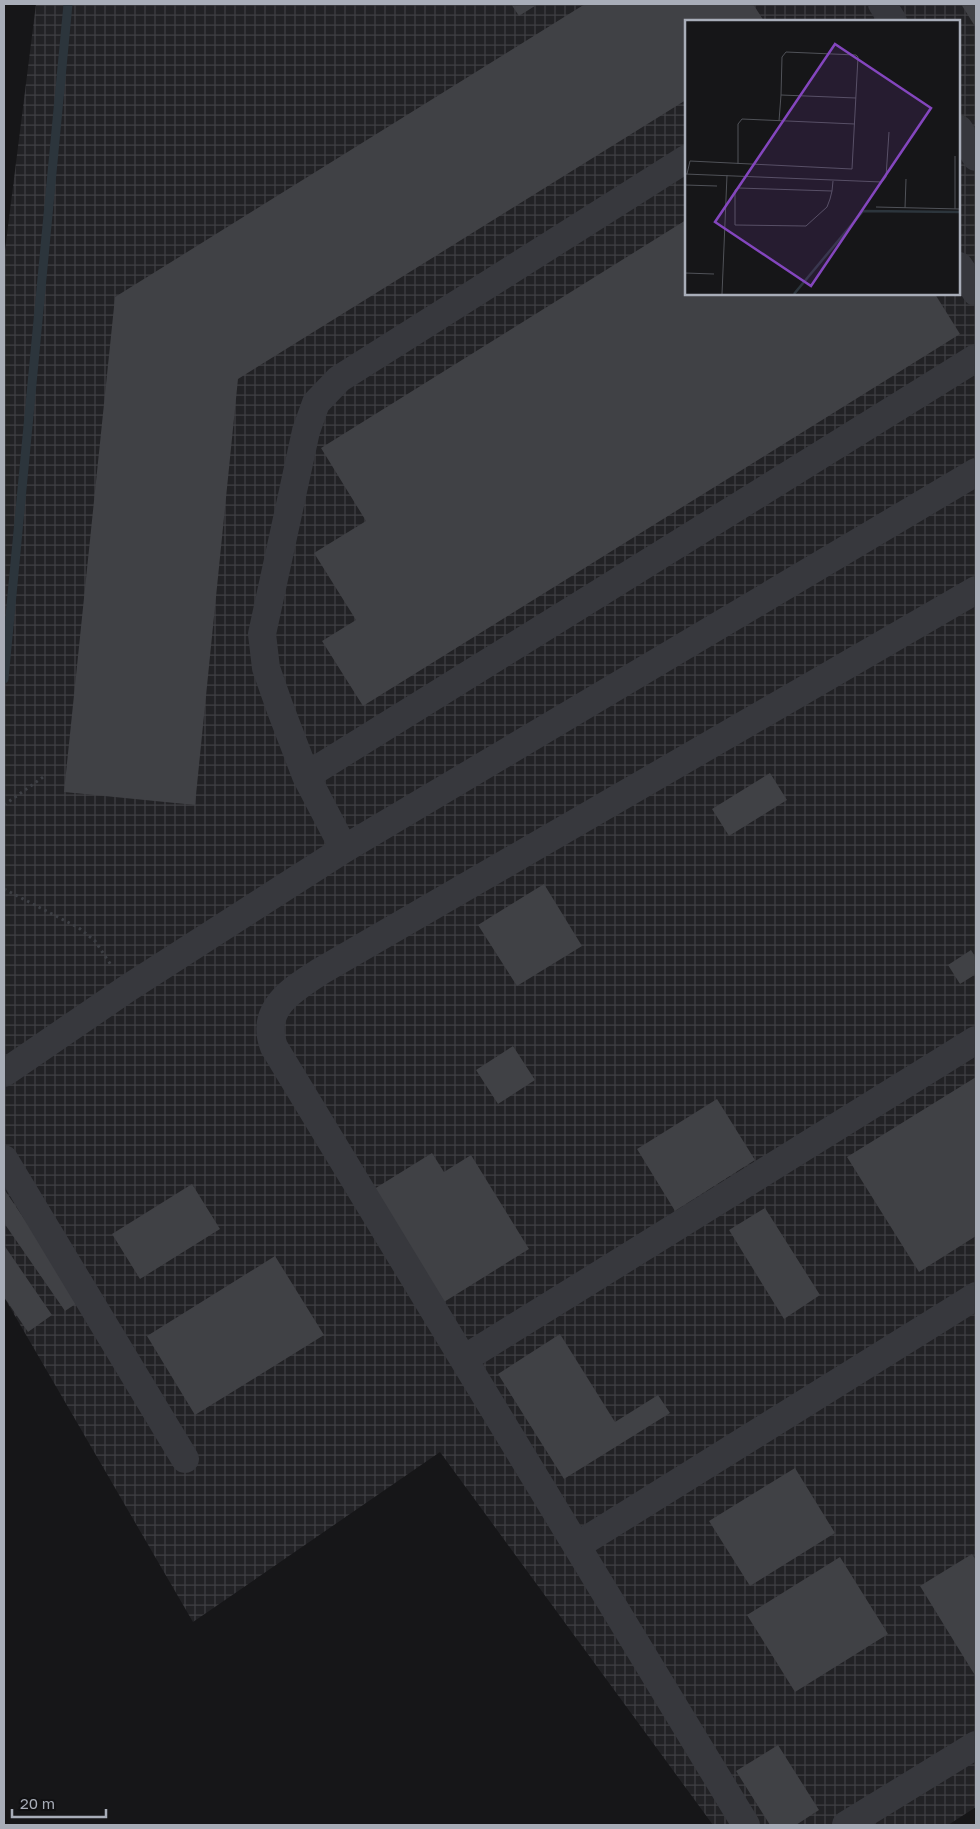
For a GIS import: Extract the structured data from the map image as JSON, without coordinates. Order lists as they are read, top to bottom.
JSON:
{
  "scale_bar": "20 m"
}
